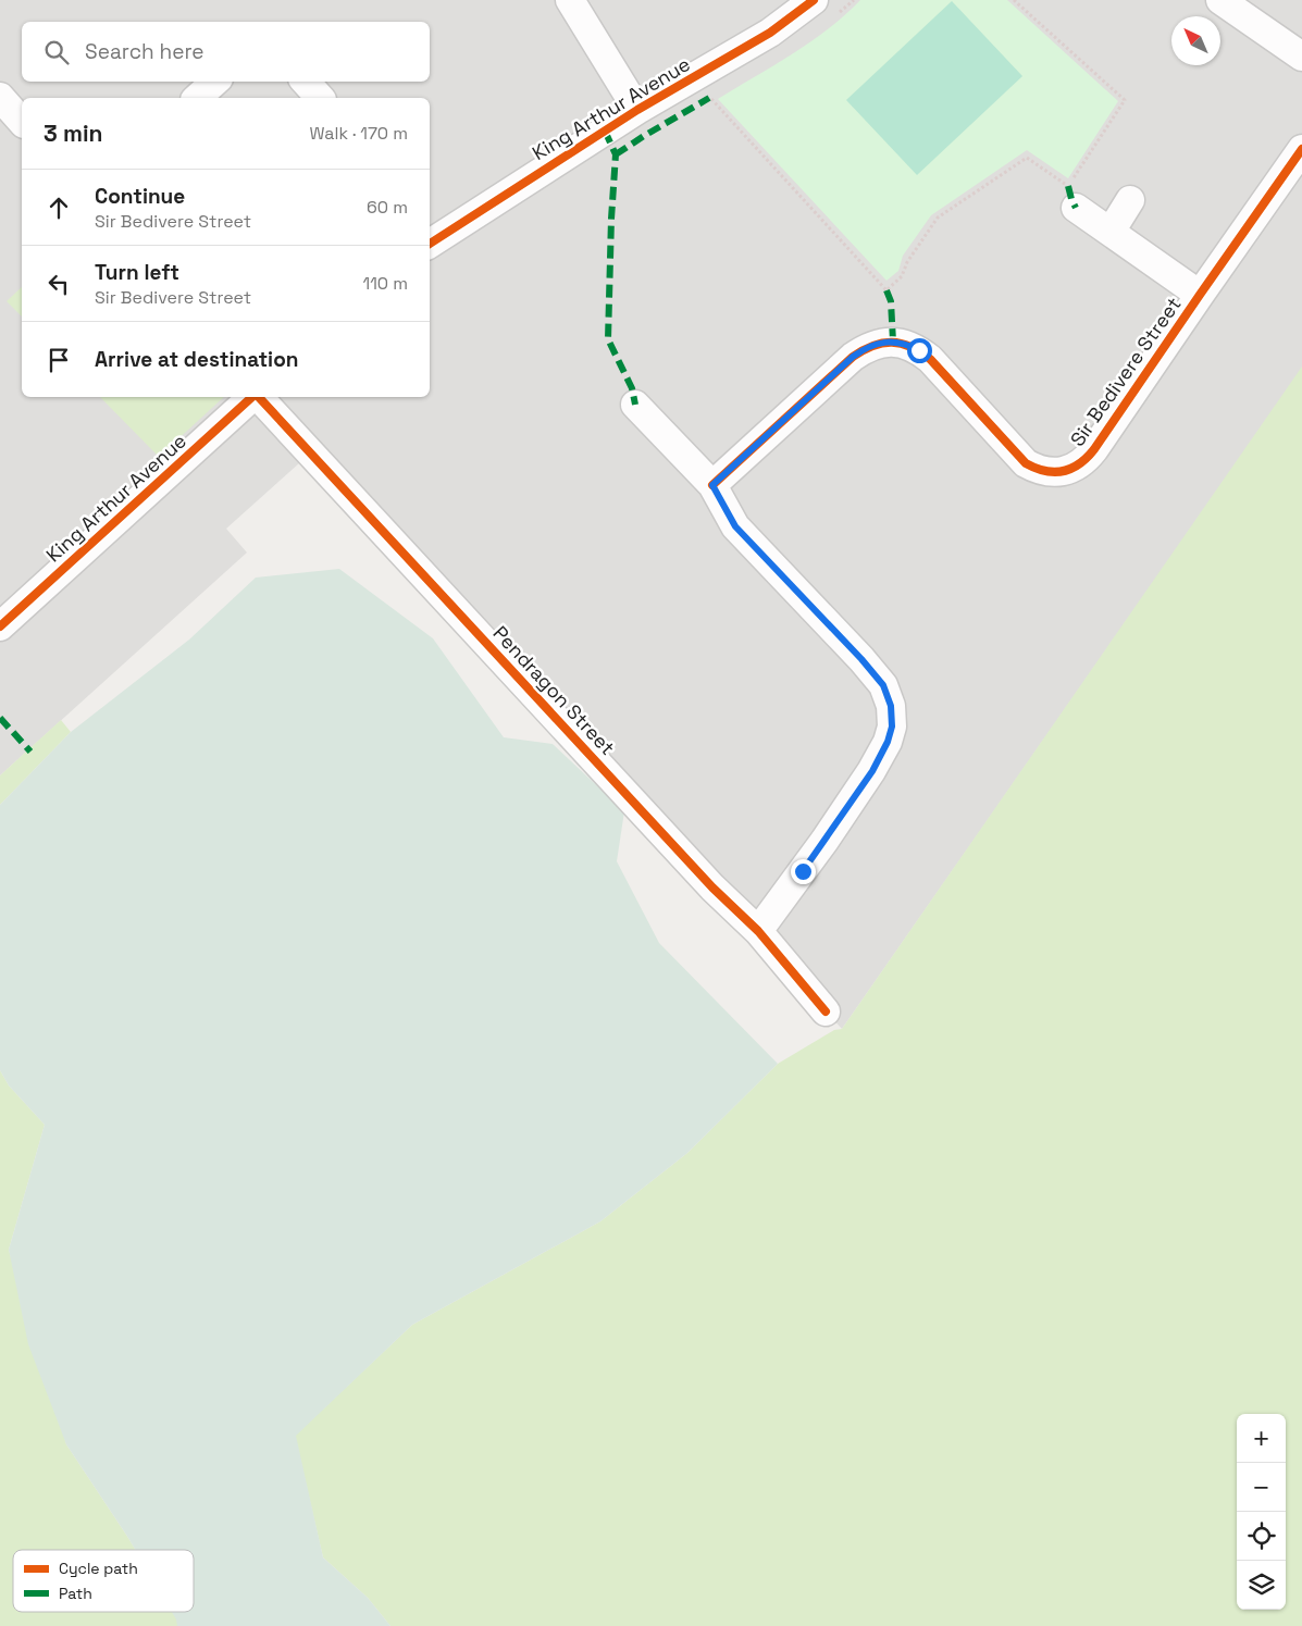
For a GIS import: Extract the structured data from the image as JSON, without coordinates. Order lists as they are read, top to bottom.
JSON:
{
  "streets": {
    "street": ["King Arthur Avenue", "Sir Bedivere Street", "Pendragon Street"]
  },
  "legend": ["Cycle path", "Path"],
  "north": "top left",
  "page": {
    "search": "Search here",
    "heading": ["3 min", "Walk · 170 m"],
    "list": [
      ["Continue", "Sir Bedivere Street", "60 m"],
      ["Turn left", "Sir Bedivere Street", "110 m"],
      "Arrive at destination"
    ],
    "map_buttons": ["+", "−"]
  }
}
